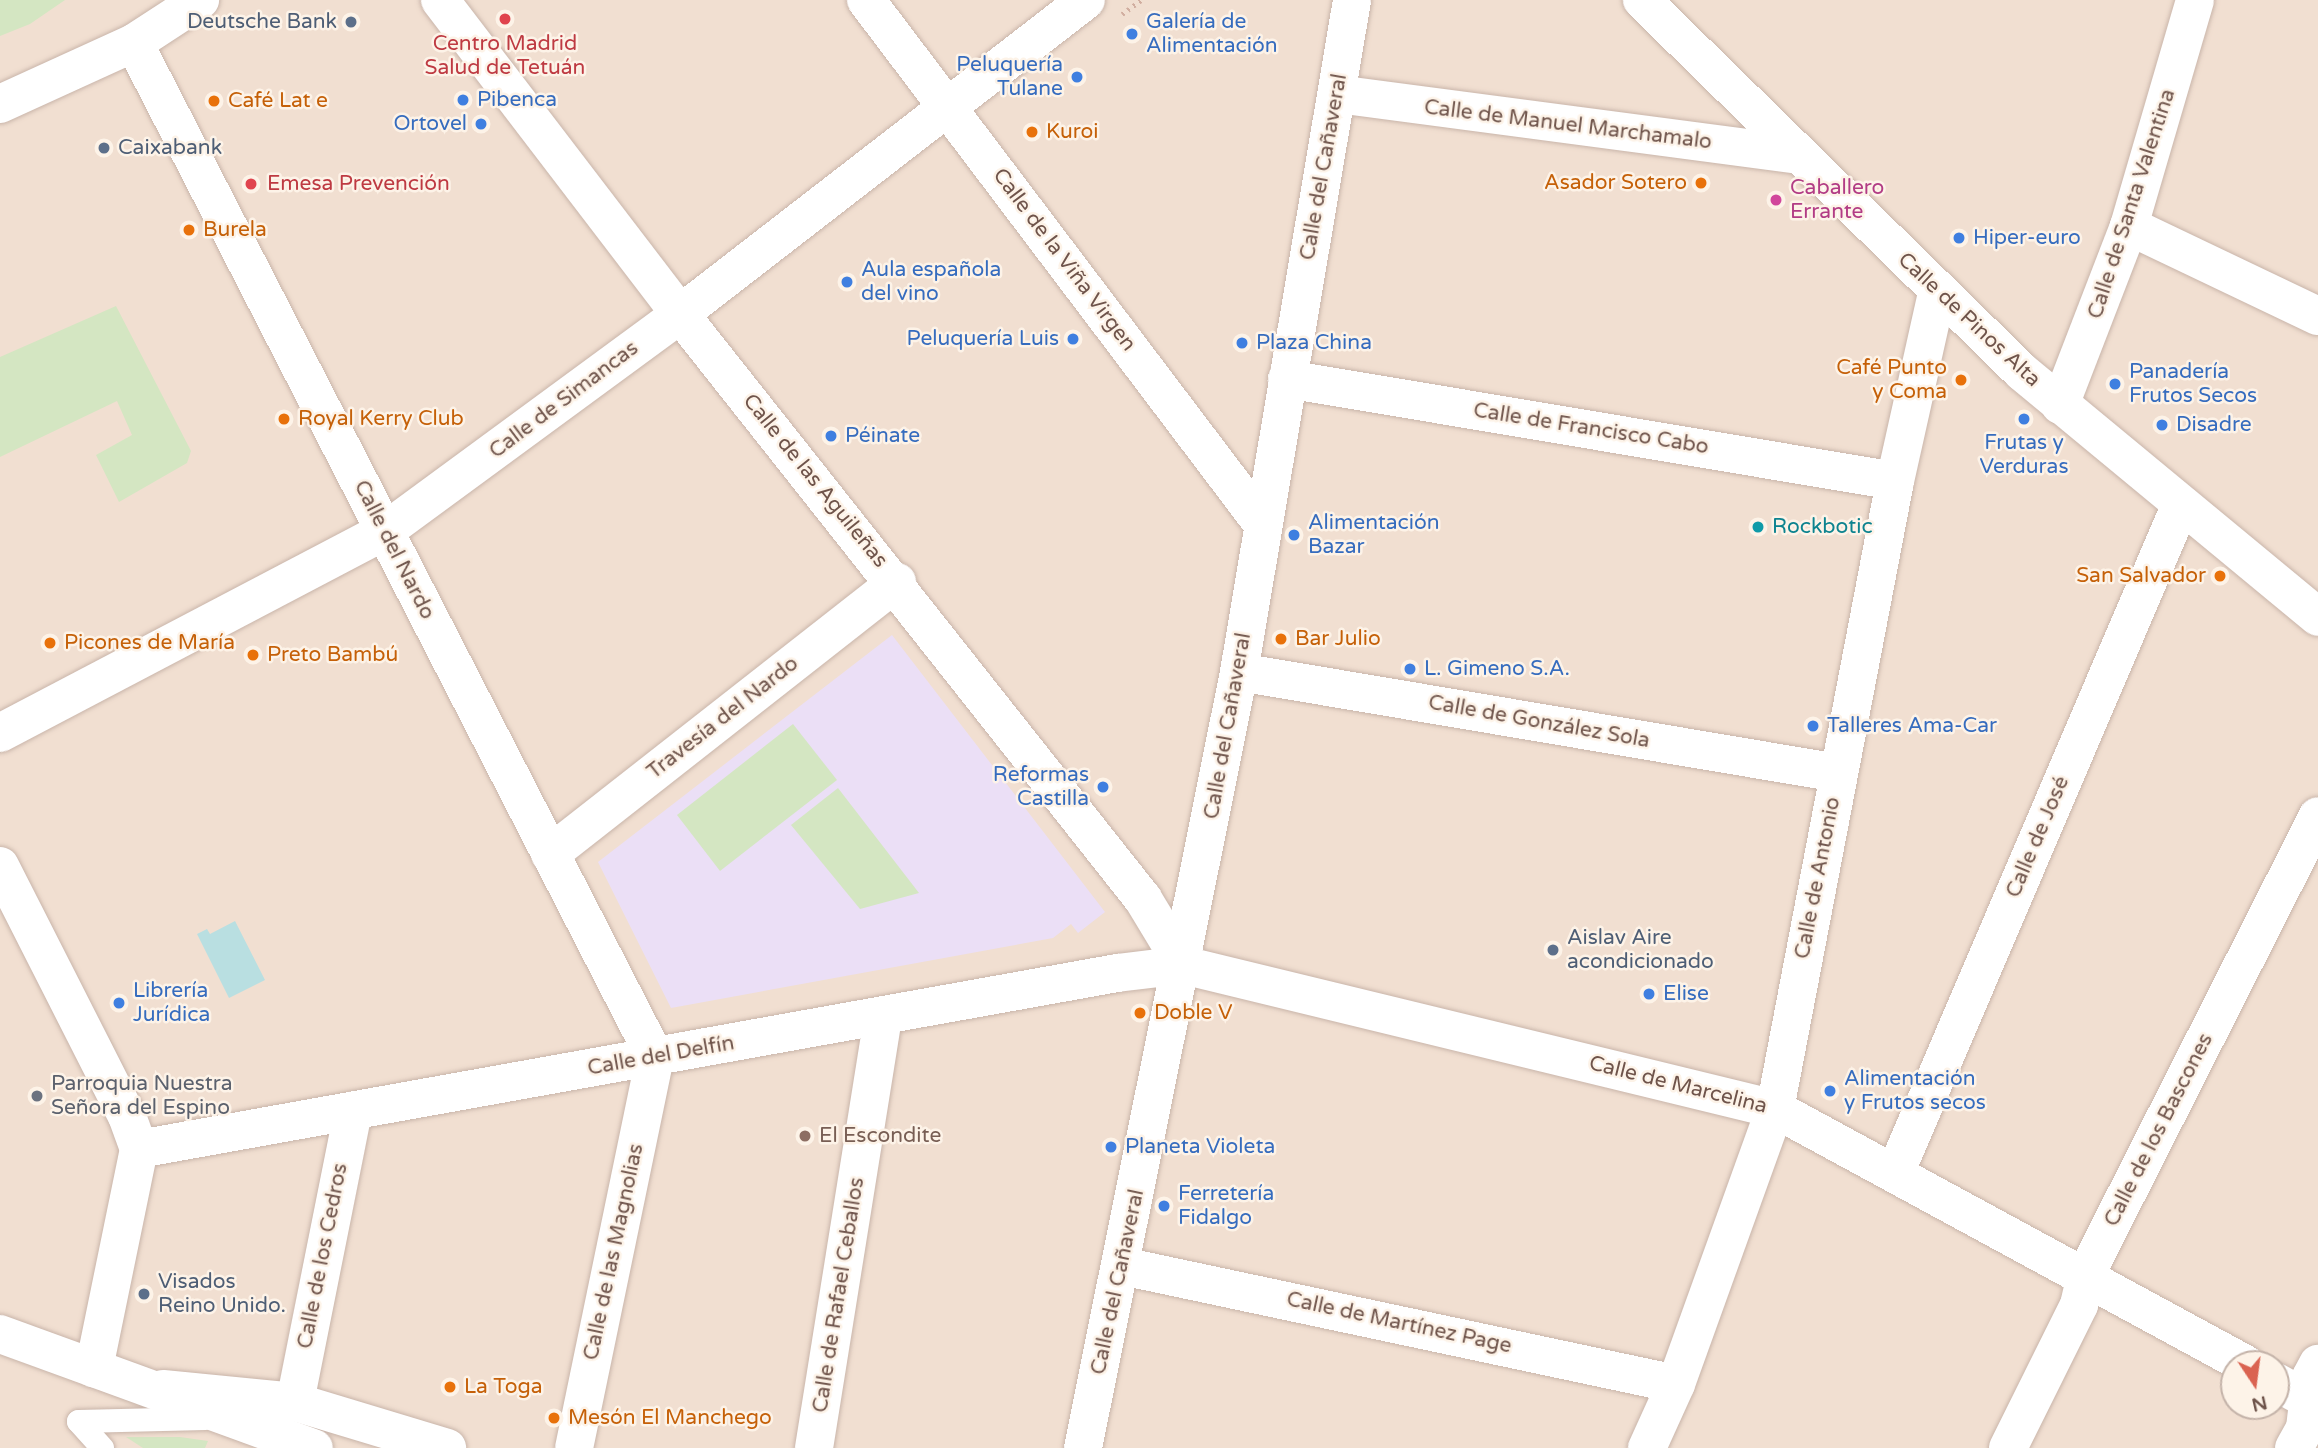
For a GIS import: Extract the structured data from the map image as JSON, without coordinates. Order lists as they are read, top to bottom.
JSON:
{
  "streets": {
    "street": [
      "Calle de Manuel Marchamalo",
      "Calle del Cañaveral",
      "Calle de Santa Valentina",
      "Calle de la Viña Virgen",
      "Calle de Pinos Alta",
      "Calle de Simancas",
      "Calle de Francisco Cabo",
      "Calle de las Aguileñas",
      "Calle del Nardo",
      "Travesía del Nardo",
      "Calle de González Sola",
      "Calle de José",
      "Calle de Antonio",
      "Calle del Delfín",
      "Calle de Marcelina",
      "Calle de los Bascones",
      "Calle de las Magnolias",
      "Calle de los Cedros",
      "Calle de Rafael Ceballos",
      "Calle de Martínez Page"
    ]
  },
  "crossings": [
    ["Calle de Manuel Marchamalo", "Calle del Cañaveral"],
    ["Calle de Manuel Marchamalo", "Calle de Pinos Alta"],
    ["Calle del Cañaveral", "Calle de la Viña Virgen"],
    ["Calle del Cañaveral", "Calle de Francisco Cabo"],
    ["Calle del Cañaveral", "Calle de las Aguileñas"],
    ["Calle del Cañaveral", "Calle de González Sola"],
    ["Calle del Cañaveral", "Calle del Delfín"],
    ["Calle del Cañaveral", "Calle de Marcelina"],
    ["Calle del Cañaveral", "Calle de Martínez Page"],
    ["Calle de Santa Valentina", "Calle de Pinos Alta"],
    ["Calle de la Viña Virgen", "Calle de Simancas"],
    ["Calle de Pinos Alta", "Calle de José"],
    ["Calle de Pinos Alta", "Calle de Antonio"],
    ["Calle de Simancas", "Calle de las Aguileñas"],
    ["Calle de Simancas", "Calle del Nardo"],
    ["Calle de Francisco Cabo", "Calle de Antonio"],
    ["Calle de las Aguileñas", "Travesía del Nardo"],
    ["Calle de las Aguileñas", "Calle del Delfín"],
    ["Calle de las Aguileñas", "Calle de Marcelina"],
    ["Calle del Nardo", "Travesía del Nardo"],
    ["Calle del Nardo", "Calle del Delfín"],
    ["Calle del Nardo", "Calle de las Magnolias"],
    ["Calle de González Sola", "Calle de Antonio"],
    ["Calle de José", "Calle de Marcelina"],
    ["Calle de Antonio", "Calle de Marcelina"],
    ["Calle de Antonio", "Calle de Martínez Page"],
    ["Calle del Delfín", "Calle de Marcelina"],
    ["Calle del Delfín", "Calle de las Magnolias"],
    ["Calle del Delfín", "Calle de los Cedros"],
    ["Calle del Delfín", "Calle de Rafael Ceballos"],
    ["Calle de Marcelina", "Calle de los Bascones"]
  ],
  "places": [
    "Centro Madrid Salud de Tetuán",
    "Deutsche Bank",
    "Galería de Alimentación",
    "Peluquería Tulane",
    "Pibenca",
    "Café Lat e",
    "Ortovel",
    "Kuroi",
    "Caixabank",
    "Asador Sotero",
    "Emesa Prevención",
    "Caballero Errante",
    "Burela",
    "Hiper-euro",
    "Aula española del vino",
    "Peluquería Luis",
    "Plaza China",
    "Café Punto y Coma",
    "Panadería Frutos Secos",
    "Royal Kerry Club",
    "Frutas y Verduras",
    "Disadre",
    "Péinate",
    "Rockbotic",
    "Alimentación Bazar",
    "San Salvador",
    "Bar Julio",
    "Picones de María",
    "Preto Bambú",
    "L. Gimeno S.A.",
    "Talleres Ama-Car",
    "Reformas Castilla",
    "Aislav Aire acondicionado",
    "Elise",
    "Librería Jurídica",
    "Doble V",
    "Alimentación y Frutos secos",
    "Parroquia Nuestra Señora del Espino",
    "El Escondite",
    "Planeta Violeta",
    "Ferretería Fidalgo",
    "Visados Reino Unido.",
    "La Toga",
    "Mesón El Manchego"
  ],
  "north": "bottom"
}
